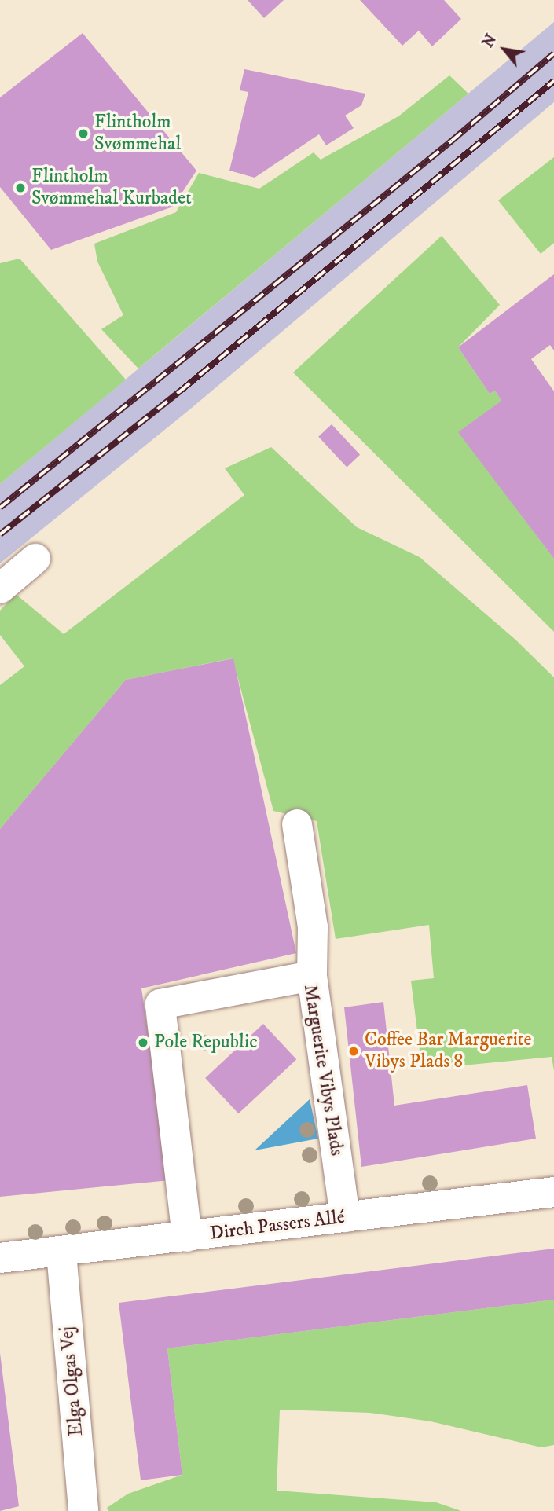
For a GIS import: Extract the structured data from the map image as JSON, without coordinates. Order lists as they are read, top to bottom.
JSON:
{
  "streets": {
    "street": ["Marguerite Vibys Plads", "Dirch Passers Allé", "Elga Olgas Vej"]
  },
  "crossings": [
    ["Marguerite Vibys Plads", "Dirch Passers Allé"],
    ["Dirch Passers Allé", "Elga Olgas Vej"]
  ],
  "places": [
    "Flintholm Svømmehal",
    "Flintholm Svømmehal Kurbadet",
    "Pole Republic",
    "Coffee Bar Marguerite Vibys Plads 8"
  ],
  "north": "top left"
}
